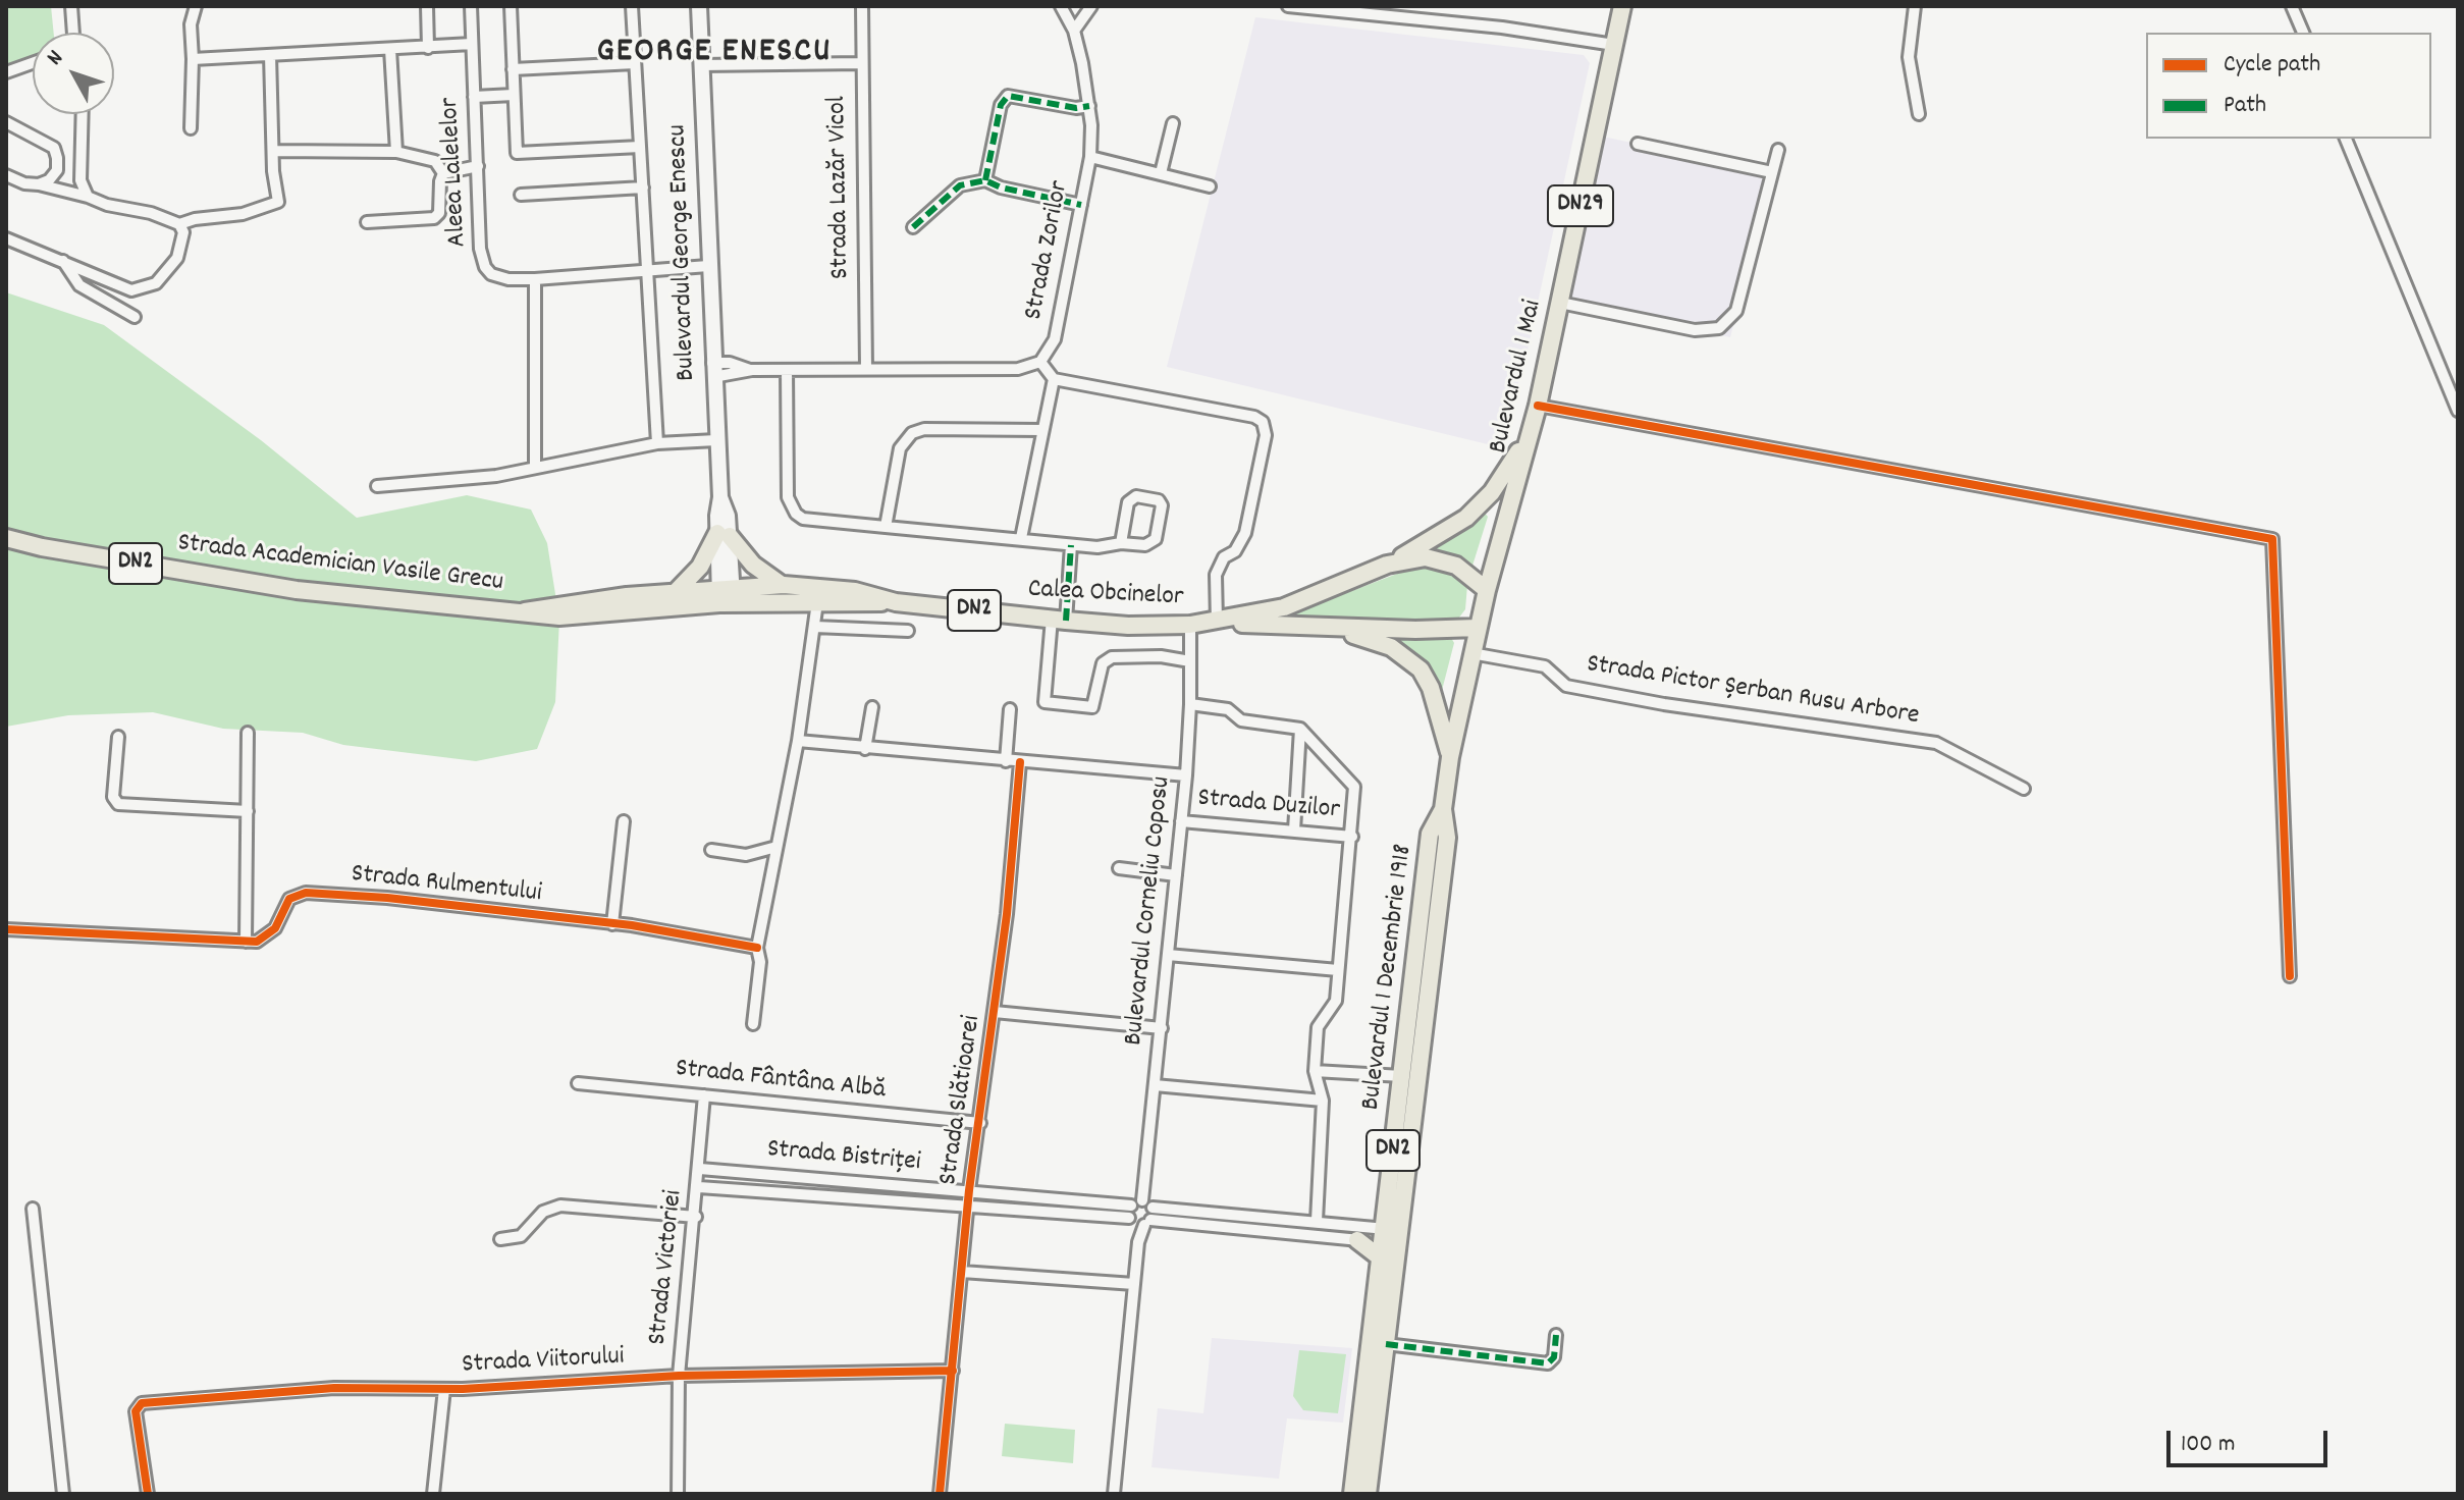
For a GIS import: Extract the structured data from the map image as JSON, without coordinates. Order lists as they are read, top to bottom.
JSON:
{
  "streets": {
    "main road": [
      "DN29",
      "Bulevardul George Enescu",
      "Bulevardul 1 Mai",
      "DN2",
      "Strada Academician Vasile Grecu",
      "Calea Obcinelor",
      "Bulevardul 1 Decembrie 1918"
    ],
    "street": [
      "Aleea Lalelelor",
      "Strada Lazăr Vicol",
      "Strada Zorilor",
      "Strada Pictor Șerban Rusu Arbore",
      "Strada Duzilor",
      "Strada Rulmentului",
      "Bulevardul Corneliu Coposu",
      "Strada Fântâna Albă",
      "Strada Slătioarei",
      "Strada Bistriței",
      "Strada Victoriei",
      "Strada Viitorului"
    ]
  },
  "crossings": [
    ["Aleea Lalelelor", "Bulevardul George Enescu"],
    ["DN29", "Bulevardul 1 Mai"],
    ["DN29", "Calea Obcinelor"],
    ["Bulevardul George Enescu", "Strada Academician Vasile Grecu"],
    ["Bulevardul George Enescu", "Calea Obcinelor"],
    ["Bulevardul 1 Mai", "DN2"],
    ["Bulevardul 1 Mai", "Calea Obcinelor"],
    ["Bulevardul 1 Mai", "Strada Pictor Șerban Rusu Arbore"],
    ["Bulevardul 1 Mai", "Bulevardul 1 Decembrie 1918"],
    ["DN2", "Calea Obcinelor"],
    ["DN2", "Bulevardul 1 Decembrie 1918"],
    ["Strada Academician Vasile Grecu", "Calea Obcinelor"],
    ["Calea Obcinelor", "Bulevardul Corneliu Coposu"],
    ["Strada Duzilor", "Bulevardul Corneliu Coposu"],
    ["Strada Fântâna Albă", "Strada Slătioarei"],
    ["Strada Fântâna Albă", "Strada Victoriei"],
    ["Strada Slătioarei", "Strada Bistriței"],
    ["Strada Slătioarei", "Strada Viitorului"],
    ["Strada Bistriței", "Strada Victoriei"],
    ["Strada Victoriei", "Strada Viitorului"]
  ],
  "districts": ["GEORGE ENESCU"],
  "legend": ["Cycle path", "Path"],
  "scale_bar": "100 m",
  "north": "top left"
}
